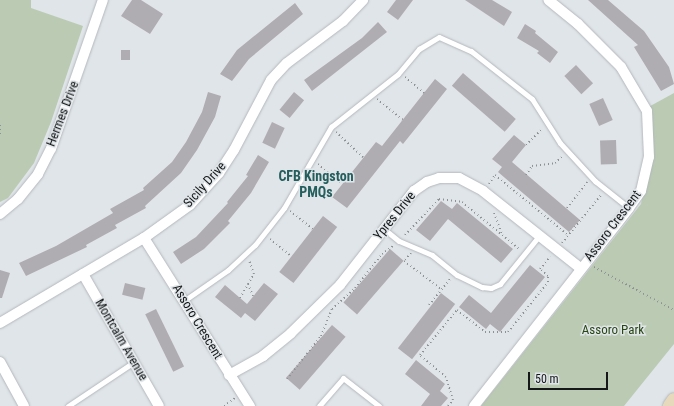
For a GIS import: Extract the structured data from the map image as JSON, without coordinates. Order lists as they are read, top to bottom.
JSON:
{
  "streets": {
    "street": [
      "Hermes Drive",
      "Sicily Drive",
      "Ypres Drive",
      "Assoro Crescent",
      "Montcalm Avenue"
    ]
  },
  "crossings": [
    ["Sicily Drive", "Assoro Crescent"],
    ["Sicily Drive", "Montcalm Avenue"],
    ["Ypres Drive", "Assoro Crescent"]
  ],
  "districts": ["CFB Kingston PMQs"],
  "parks": ["Assoro Park"],
  "scale_bar": "50 m"
}
